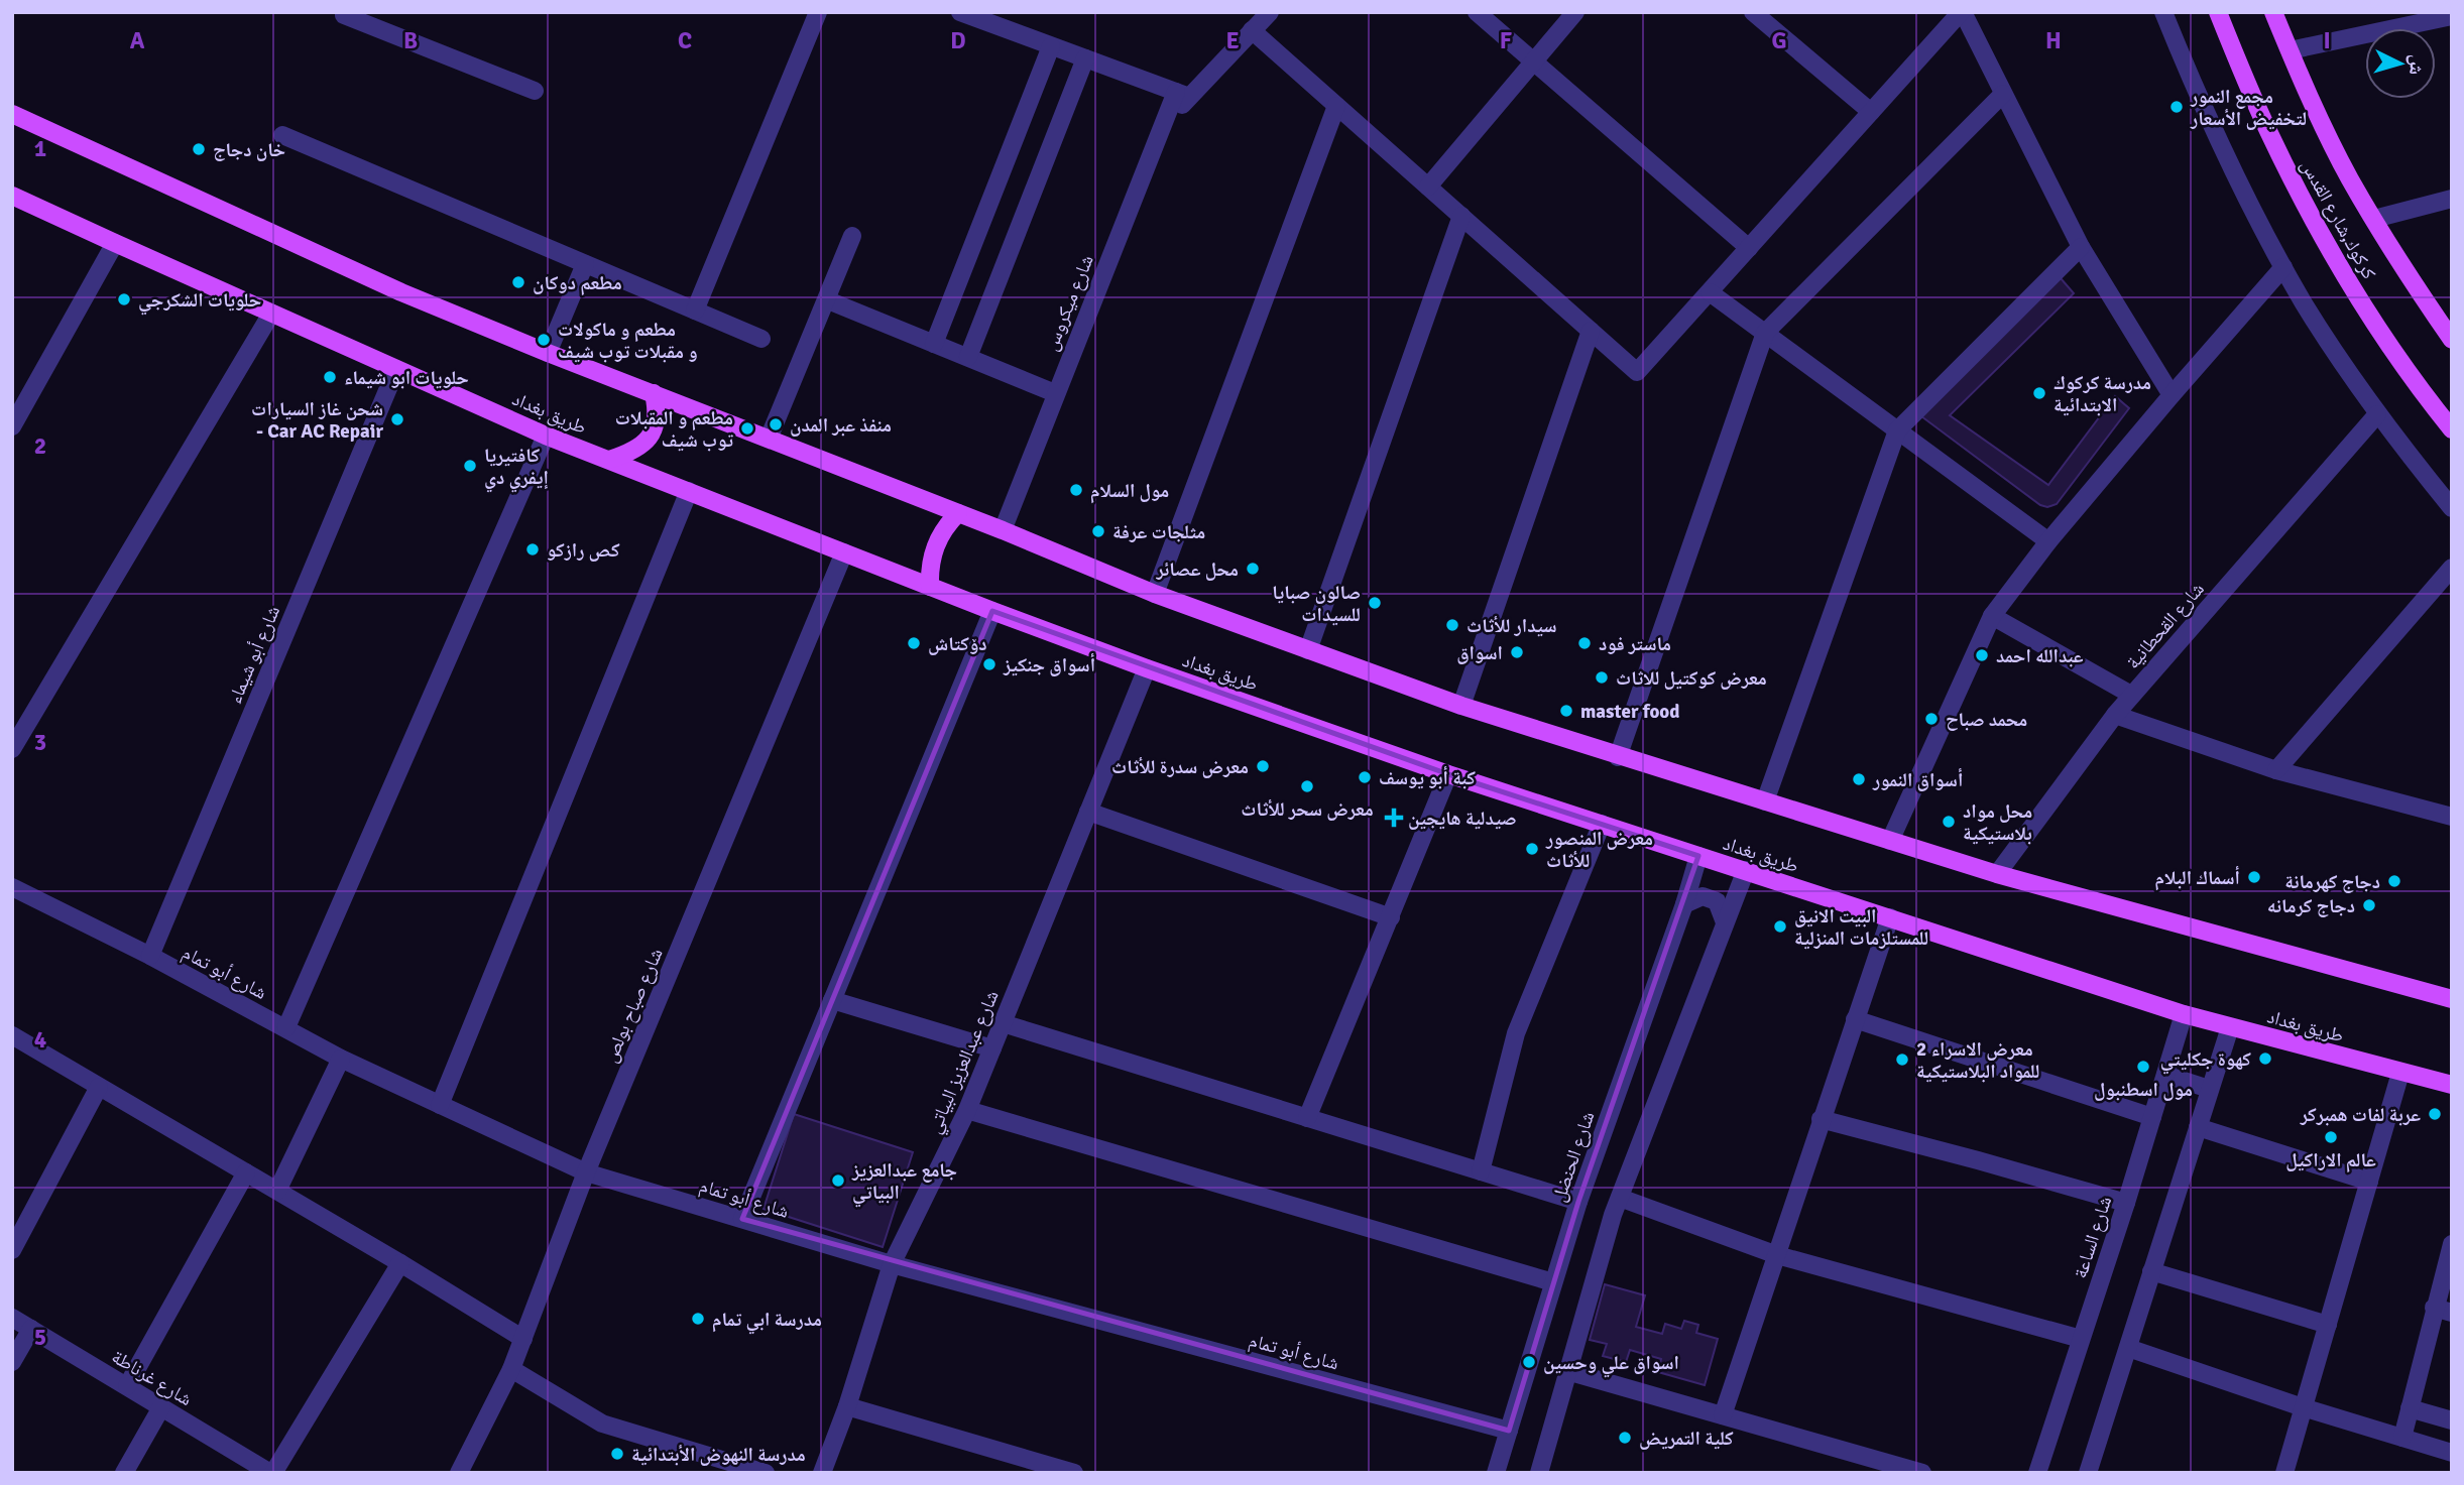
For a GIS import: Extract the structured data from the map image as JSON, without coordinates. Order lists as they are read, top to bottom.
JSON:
{
  "streets": {
    "main road": ["كركوك,شارع القدس", "طريق بغداد"],
    "street": [
      "شارع ميكروس",
      "شارع القحطانية",
      "شارع أبو شيماء",
      "شارع أبو تمام",
      "شارع صباح بولص",
      "شارع عبدالعزيز البياتي",
      "شارع الحنضل",
      "شارع الساعة",
      "شارع غرناطة"
    ]
  },
  "crossings": [
    ["طريق بغداد", "شارع أبو شيماء"],
    ["طريق بغداد", "شارع صباح بولص"],
    ["طريق بغداد", "شارع عبدالعزيز البياتي"],
    ["طريق بغداد", "شارع الحنضل"],
    ["طريق بغداد", "شارع الساعة"],
    ["شارع أبو شيماء", "شارع أبو تمام"],
    ["شارع أبو تمام", "شارع صباح بولص"],
    ["شارع أبو تمام", "شارع عبدالعزيز البياتي"],
    ["شارع أبو تمام", "شارع الحنضل"]
  ],
  "places": {
    "other": [
      "مجمع النمور لتخفيض الأسعار",
      "خان دجاج",
      "مطعم دوكان",
      "حلويات الشكرجي",
      "مطعم و ماكولات و مقبلات توب شيف",
      "حلويات ابو شيماء",
      "مدرسة كركوك الابتدائية",
      "شحن غاز السيارات - Car AC Repair",
      "منفذ عبر المدن",
      "مطعم و المقبلات توب شيف",
      "كافتيريا إيفري دي",
      "مول السلام",
      "مثلجات عرفة",
      "كص رازكو",
      "محل عصائر",
      "صالون صبايا للسيدات",
      "سيدار للأثاث",
      "دۆکتاش",
      "ماستر فود",
      "اسواق",
      "عبدالله احمد",
      "أسواق جنكيز",
      "معرض كوكتيل للاثاث",
      "master food",
      "محمد صباح",
      "معرض سدرة للأثاث",
      "كبة أبو يوسف",
      "أسواق النمور",
      "معرض سحر للأثاث",
      "محل مواد بلاستيكية",
      "معرض المنصور للأثاث",
      "أسماك البلام",
      "دجاج كهرمانة",
      "دجاج كرمانه",
      "البيت الانيق للمستلزمات المنزلية",
      "كهوة جكليتي",
      "معرض الاسراء 2 للمواد البلاستيكية",
      "مول اسطنبول",
      "عربة لفات همبركر",
      "عالم الاراكيل",
      "جامع عبدالعزيز البياتي",
      "مدرسة ابي تمام",
      "اسواق علي وحسين",
      "كلية التمريض",
      "مدرسة النهوض الأبتدائية"
    ],
    "health": ["صيدلية هايجين"]
  },
  "north": "right",
  "grid": {
    "columns": [
      "A",
      "B",
      "C",
      "D",
      "E",
      "F",
      "G",
      "H",
      "I"
    ],
    "rows": [
      "1",
      "2",
      "3",
      "4",
      "5"
    ]
  }
}
